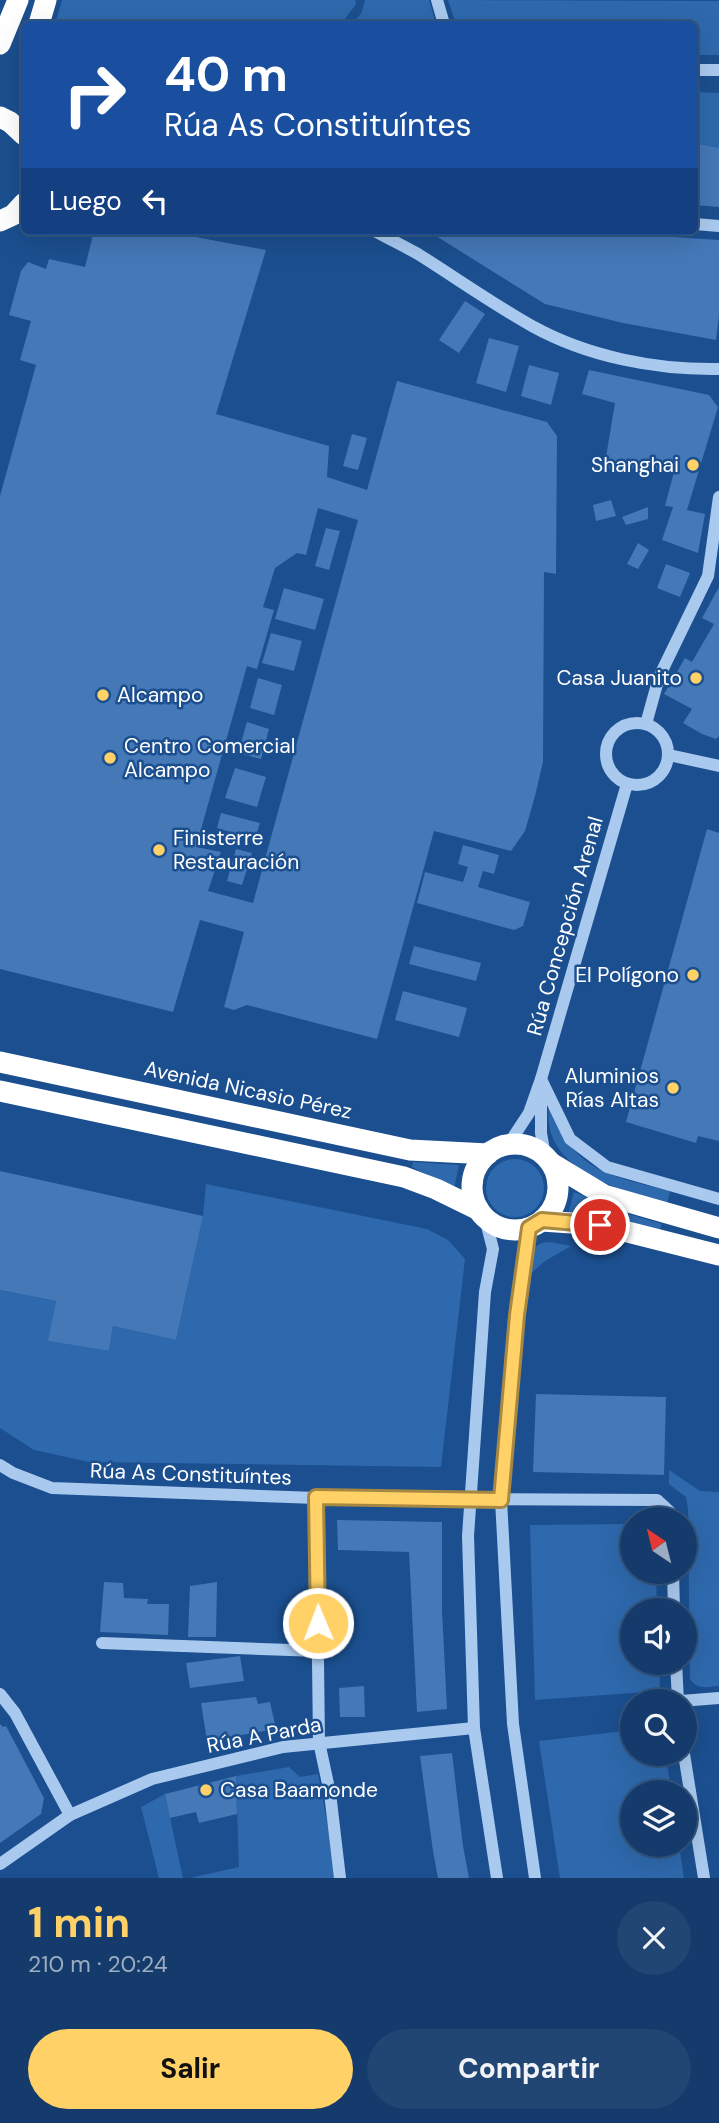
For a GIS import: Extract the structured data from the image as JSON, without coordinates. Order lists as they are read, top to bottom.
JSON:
{
  "streets": {
    "highway": ["Avenida Nicasio Pérez"],
    "street": ["Rúa Concepción Arenal", "Rúa As Constituíntes", "Rúa A Parda"]
  },
  "places": [
    "Shanghai",
    "Casa Juanito",
    "Alcampo",
    "Centro Comercial Alcampo",
    "Finisterre Restauración",
    "El Polígono",
    "Aluminios Rías Altas",
    "Casa Baamonde"
  ],
  "north": "top left",
  "page": {
    "turn": ["40 m", "Rúa As Constituíntes"],
    "then": "Luego",
    "heading": ["1 min", "210 m · 20:24"],
    "buttons": ["Salir", "Compartir"]
  }
}
